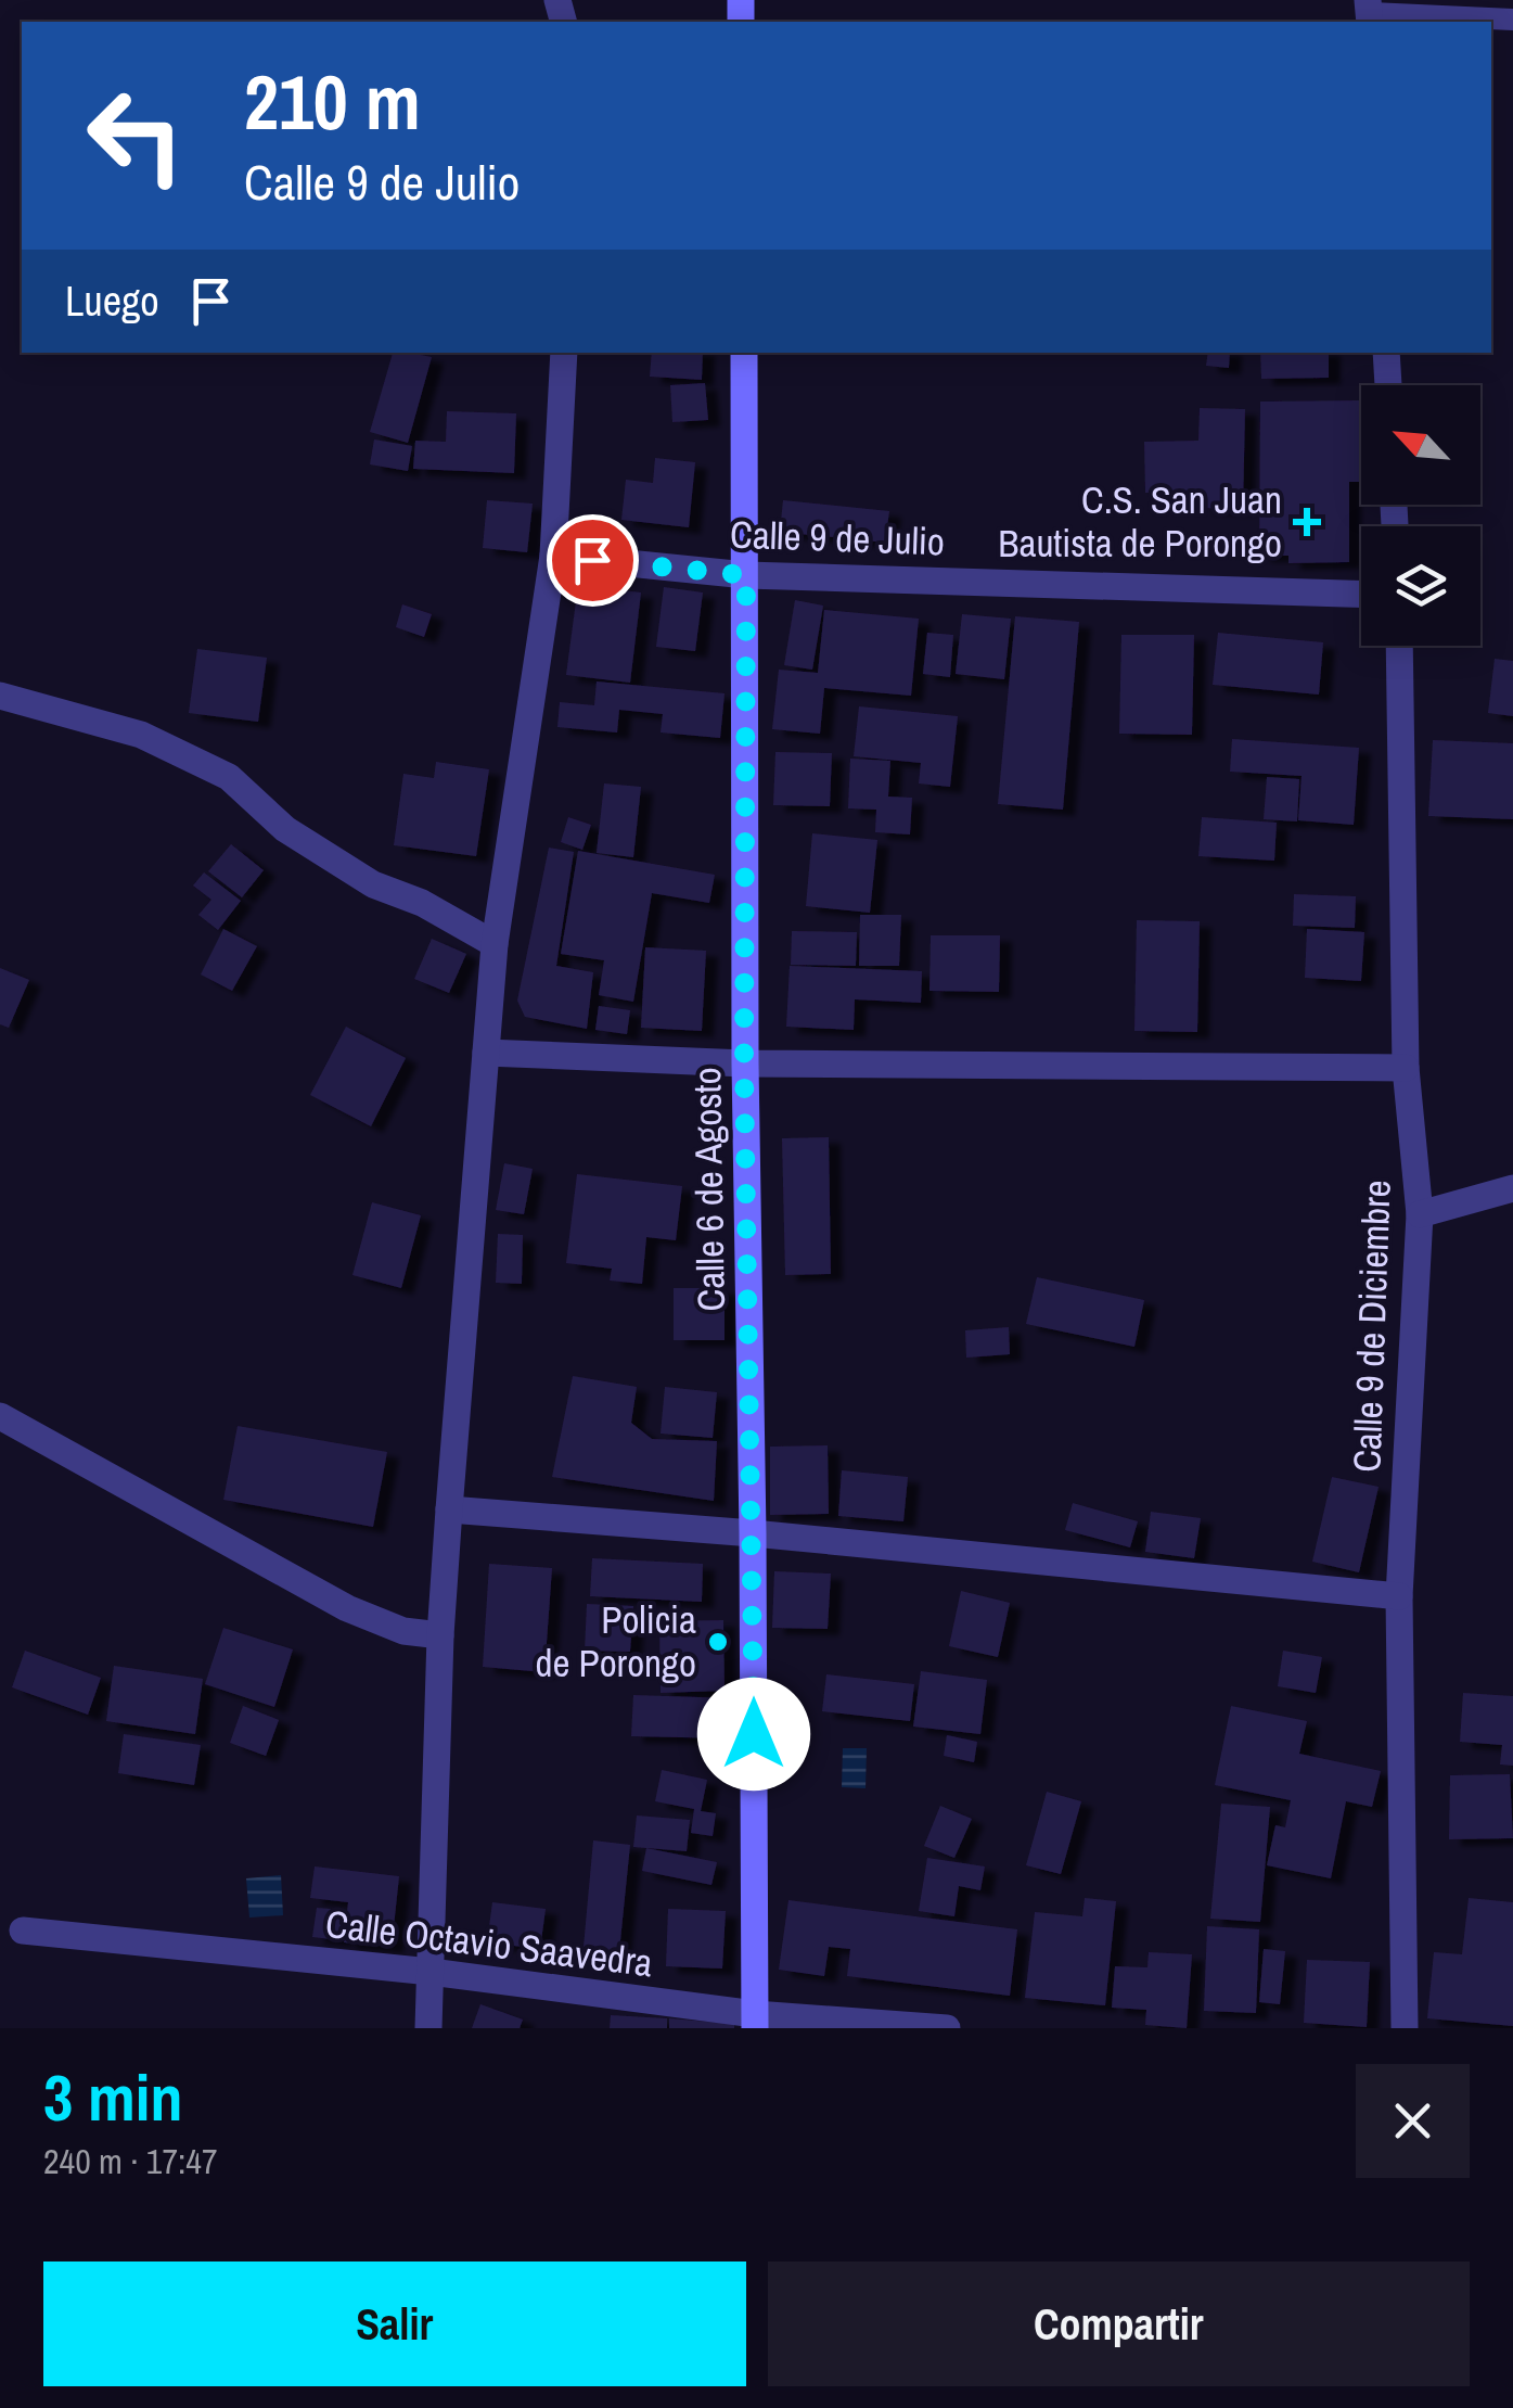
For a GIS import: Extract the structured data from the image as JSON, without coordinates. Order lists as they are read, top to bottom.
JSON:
{
  "streets": {
    "main road": ["Calle 6 de Agosto"],
    "street": ["Calle 9 de Julio", "Calle 9 de Diciembre", "Calle Octavio Saavedra"]
  },
  "crossings": [
    ["Calle 9 de Julio", "Calle 6 de Agosto"],
    ["Calle 6 de Agosto", "Calle Octavio Saavedra"]
  ],
  "places": {
    "health": ["C.S. San Juan Bautista de Porongo"],
    "other": ["Policia de Porongo"]
  },
  "north": "top left",
  "page": {
    "turn": ["210 m", "Calle 9 de Julio"],
    "then": "Luego",
    "heading": ["3 min", "240 m · 17:47"],
    "buttons": ["Salir", "Compartir"]
  }
}
